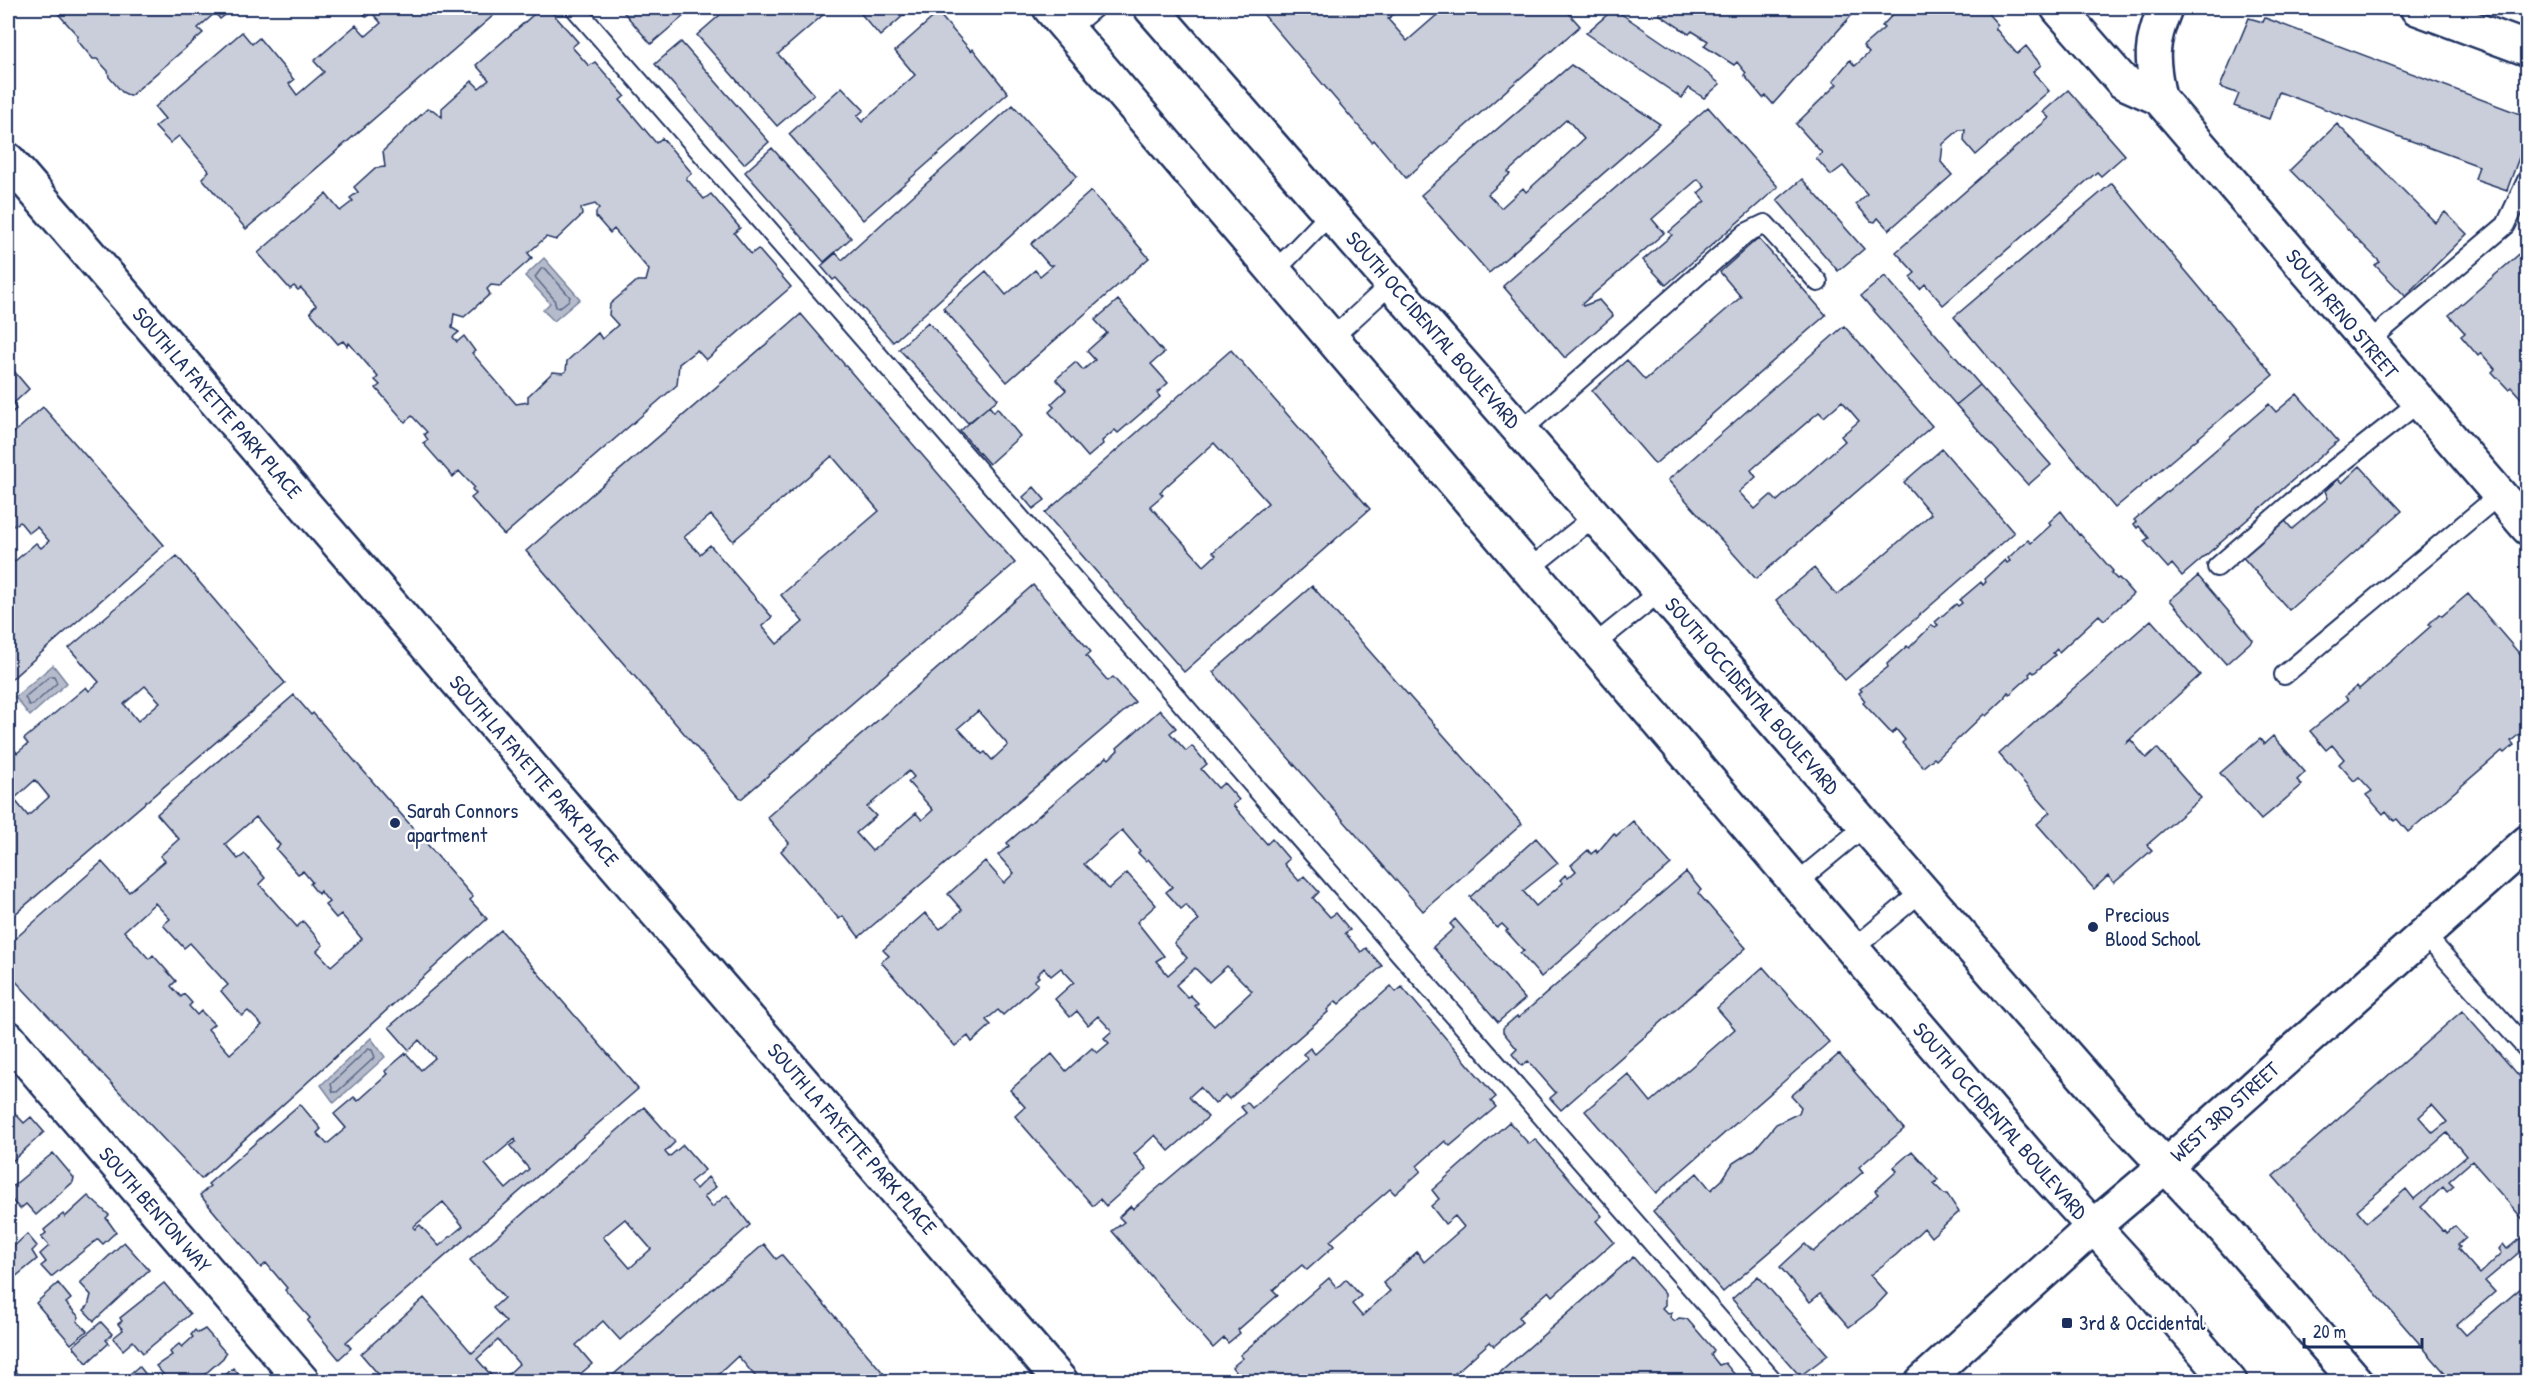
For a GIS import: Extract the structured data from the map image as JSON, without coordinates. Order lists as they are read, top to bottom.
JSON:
{
  "streets": {
    "street": [
      "SOUTH RENO STREET",
      "SOUTH OCCIDENTAL BOULEVARD",
      "SOUTH LA FAYETTE PARK PLACE",
      "WEST 3RD STREET",
      "SOUTH BENTON WAY"
    ]
  },
  "crossings": [
    ["SOUTH OCCIDENTAL BOULEVARD", "WEST 3RD STREET"]
  ],
  "places": {
    "other": ["Sarah Connors apartment", "Precious Blood School"],
    "transit": ["3rd & Occidental"]
  },
  "scale_bar": "20 m"
}
